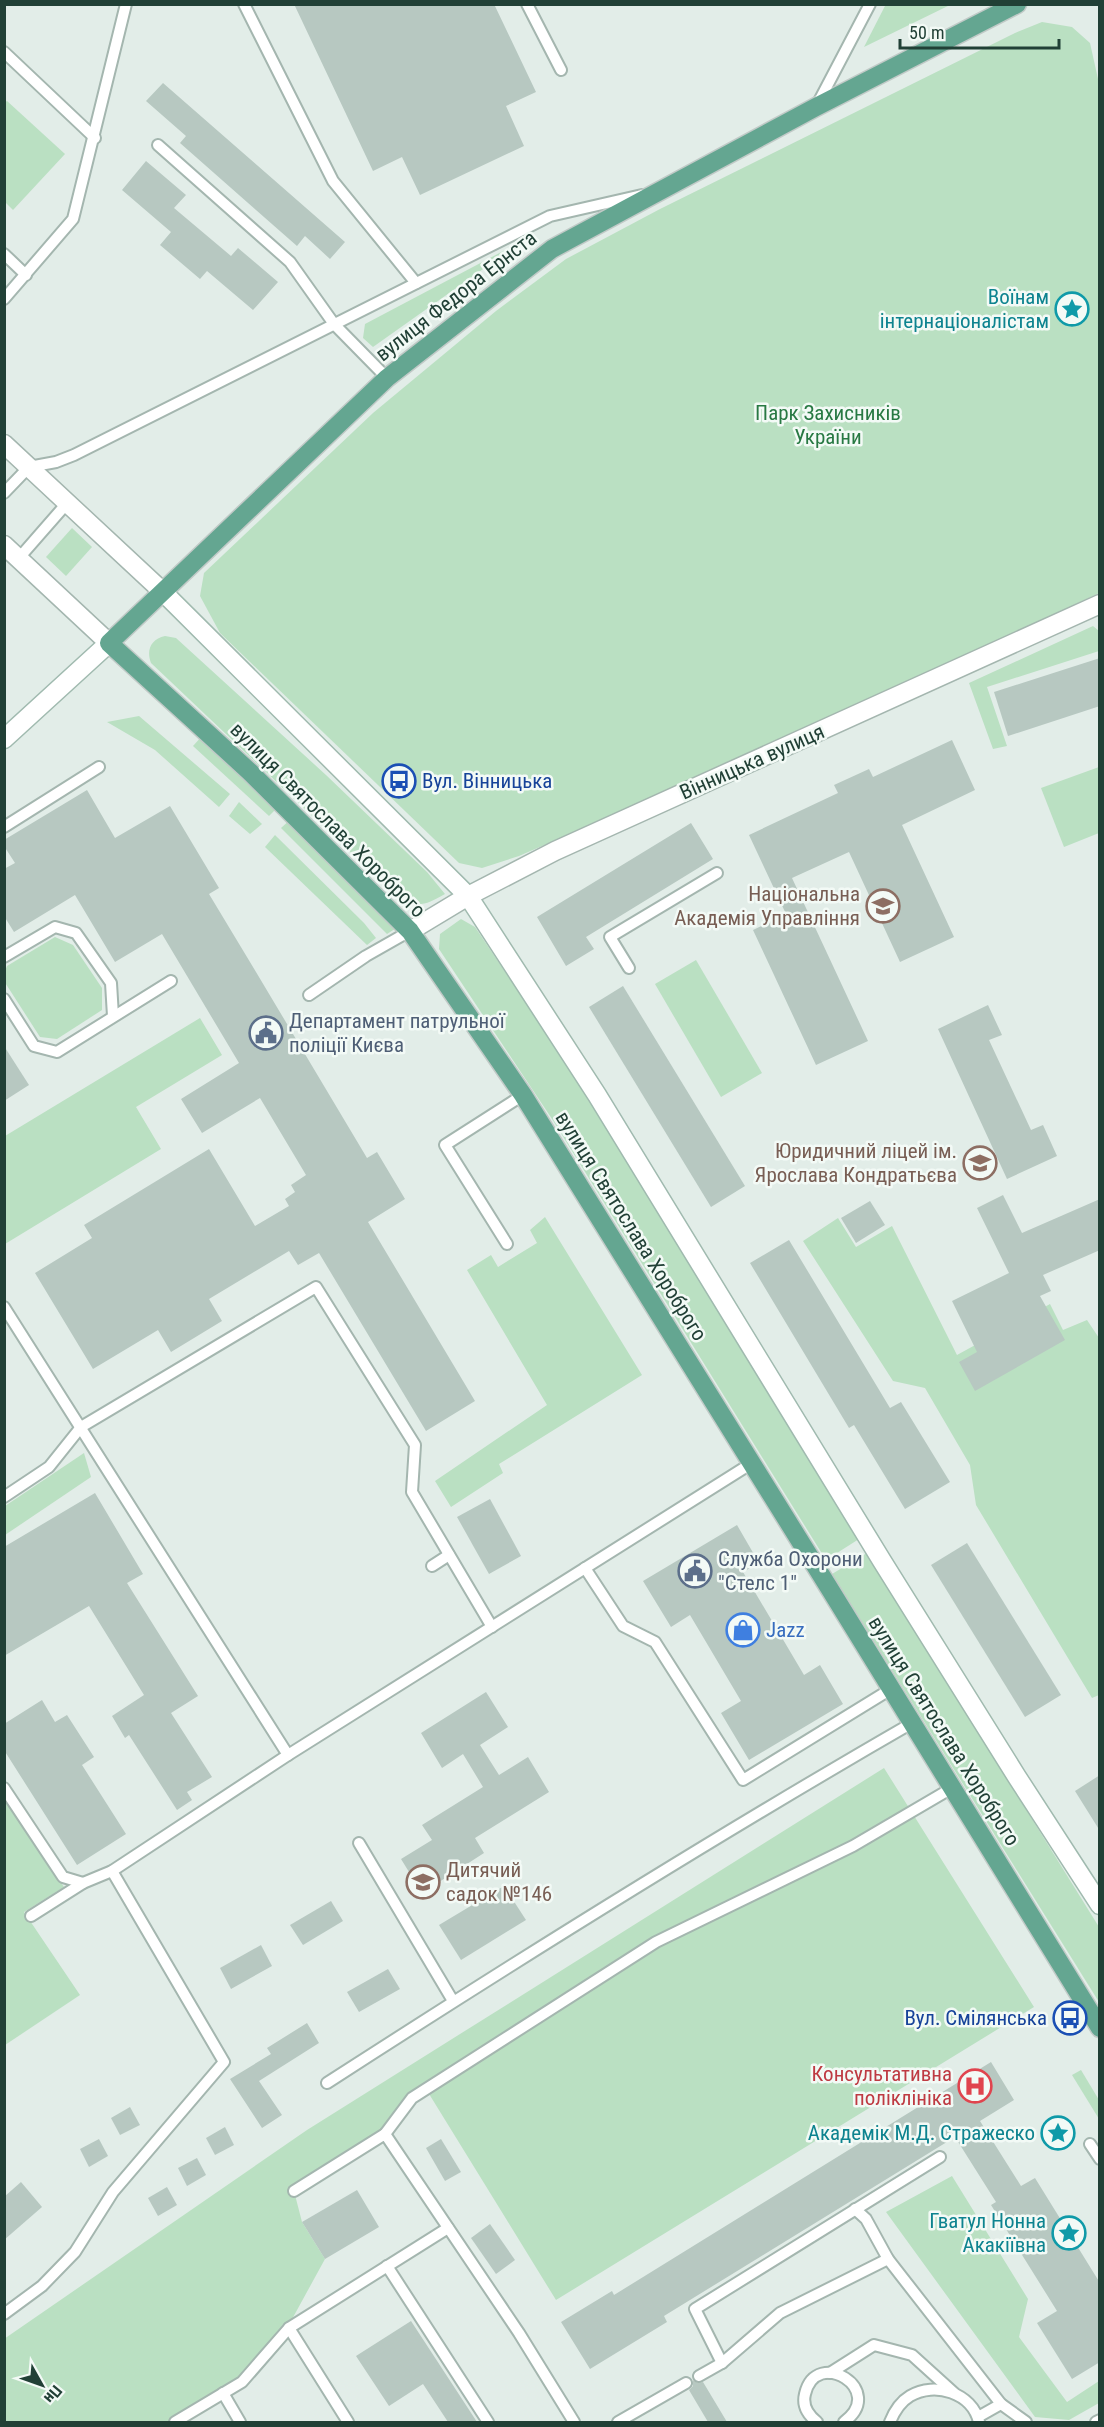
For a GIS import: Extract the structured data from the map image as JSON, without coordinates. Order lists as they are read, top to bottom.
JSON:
{
  "streets": {
    "main road": ["вулиця Федора Ернста", "вулиця Святослава Хороброго"],
    "street": ["Вінницька вулиця"]
  },
  "crossings": [
    ["вулиця Федора Ернста", "вулиця Святослава Хороброго"],
    ["Вінницька вулиця", "вулиця Святослава Хороброго"]
  ],
  "parks": ["Парк Захисників України"],
  "places": {
    "place": ["Воїнам інтернаціоналістам", "Академік М.Д. Стражеско", "Гватул Нонна Акакіївна"],
    "bus stop": ["Вул. Вінницька", "Вул. Смілянська"],
    "school or university": ["Національна Академія Управління", "Юридичний ліцей ім. Ярослава Кондратьєва", "Дитячий садок №146"],
    "public building": ["Департамент патрульної поліції Києва", "Служба Охорони \"Стелс 1\""],
    "shop": ["Jazz"],
    "hospital": ["Консультативна поліклініка"]
  },
  "scale_bar": "50 m",
  "north": "bottom right"
}
